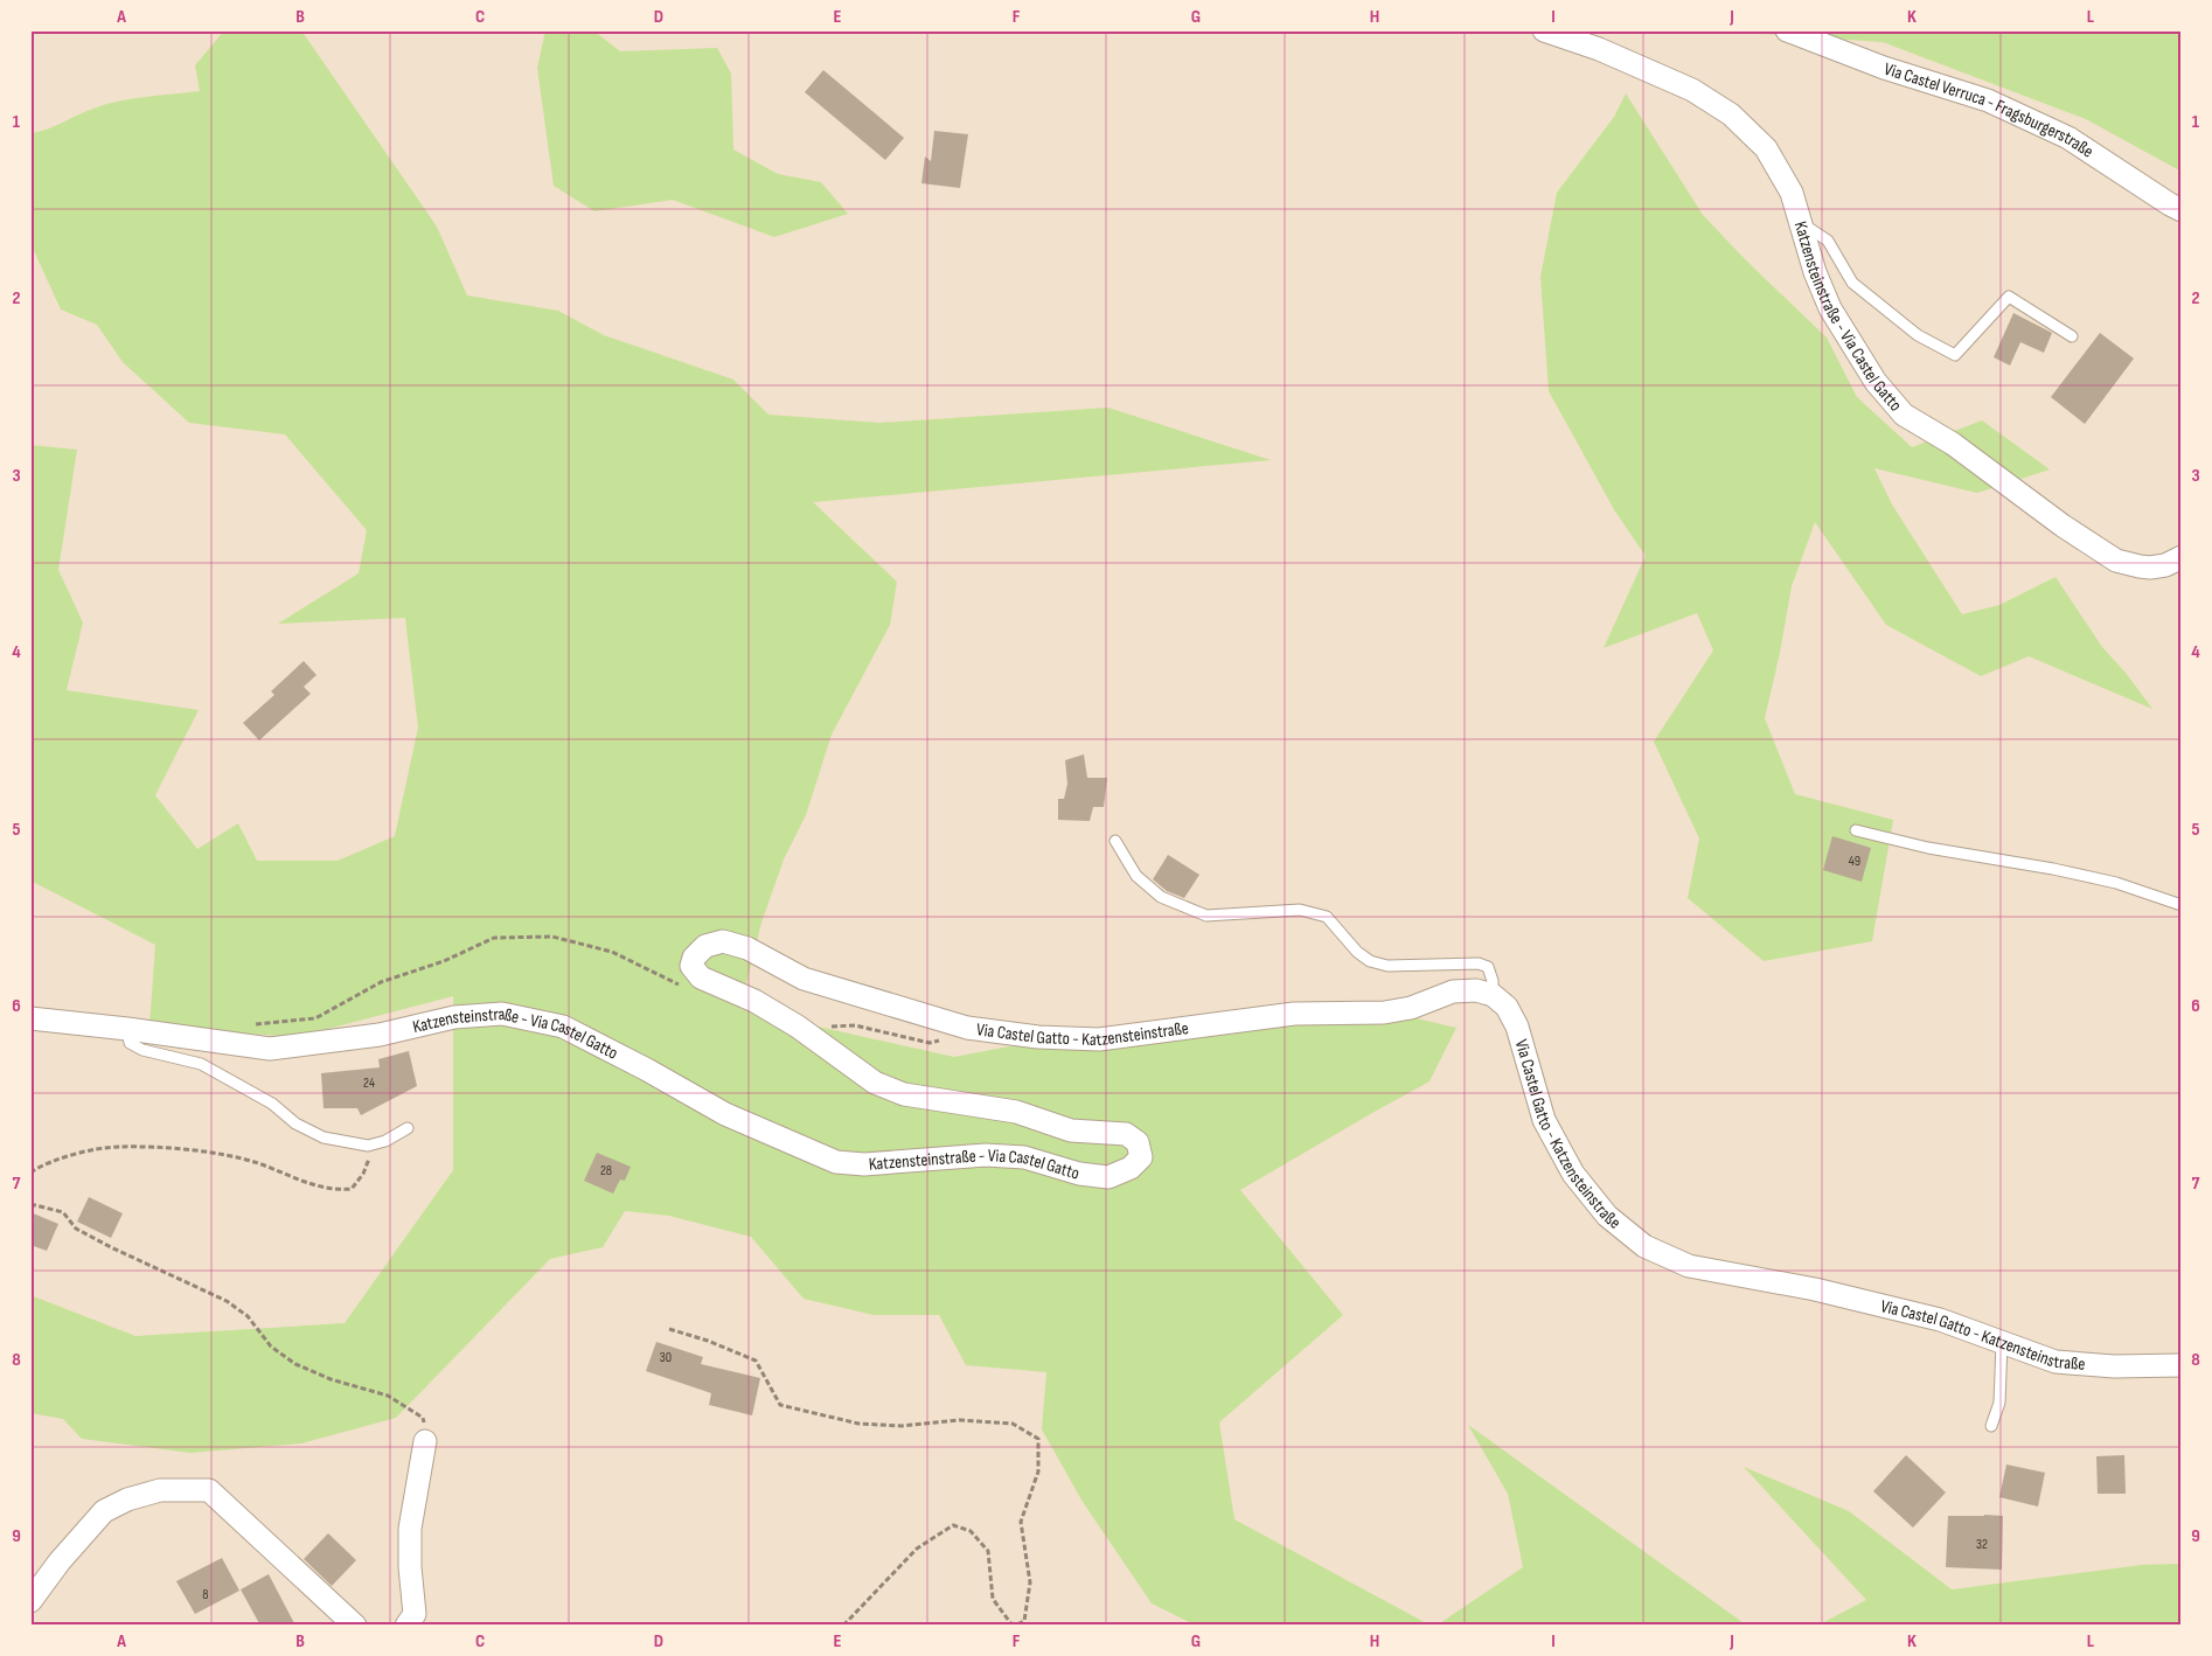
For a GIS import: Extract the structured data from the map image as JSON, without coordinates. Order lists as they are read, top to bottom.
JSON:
{
  "streets": {
    "street": ["Via Castel Verruca - Fragsburgerstraße", "Katzensteinstraße - Via Castel Gatto", "Via Castel Gatto - Katzensteinstraße"]
  },
  "crossings": [
    ["Katzensteinstraße - Via Castel Gatto", "Via Castel Gatto - Katzensteinstraße"]
  ],
  "house_numbers": [
    "49",
    "24",
    "28",
    "30",
    "32",
    "8"
  ],
  "grid": {
    "columns": [
      "A",
      "B",
      "C",
      "D",
      "E",
      "F",
      "G",
      "H",
      "I",
      "J",
      "K",
      "L"
    ],
    "rows": [
      "1",
      "2",
      "3",
      "4",
      "5",
      "6",
      "7",
      "8",
      "9"
    ]
  }
}
